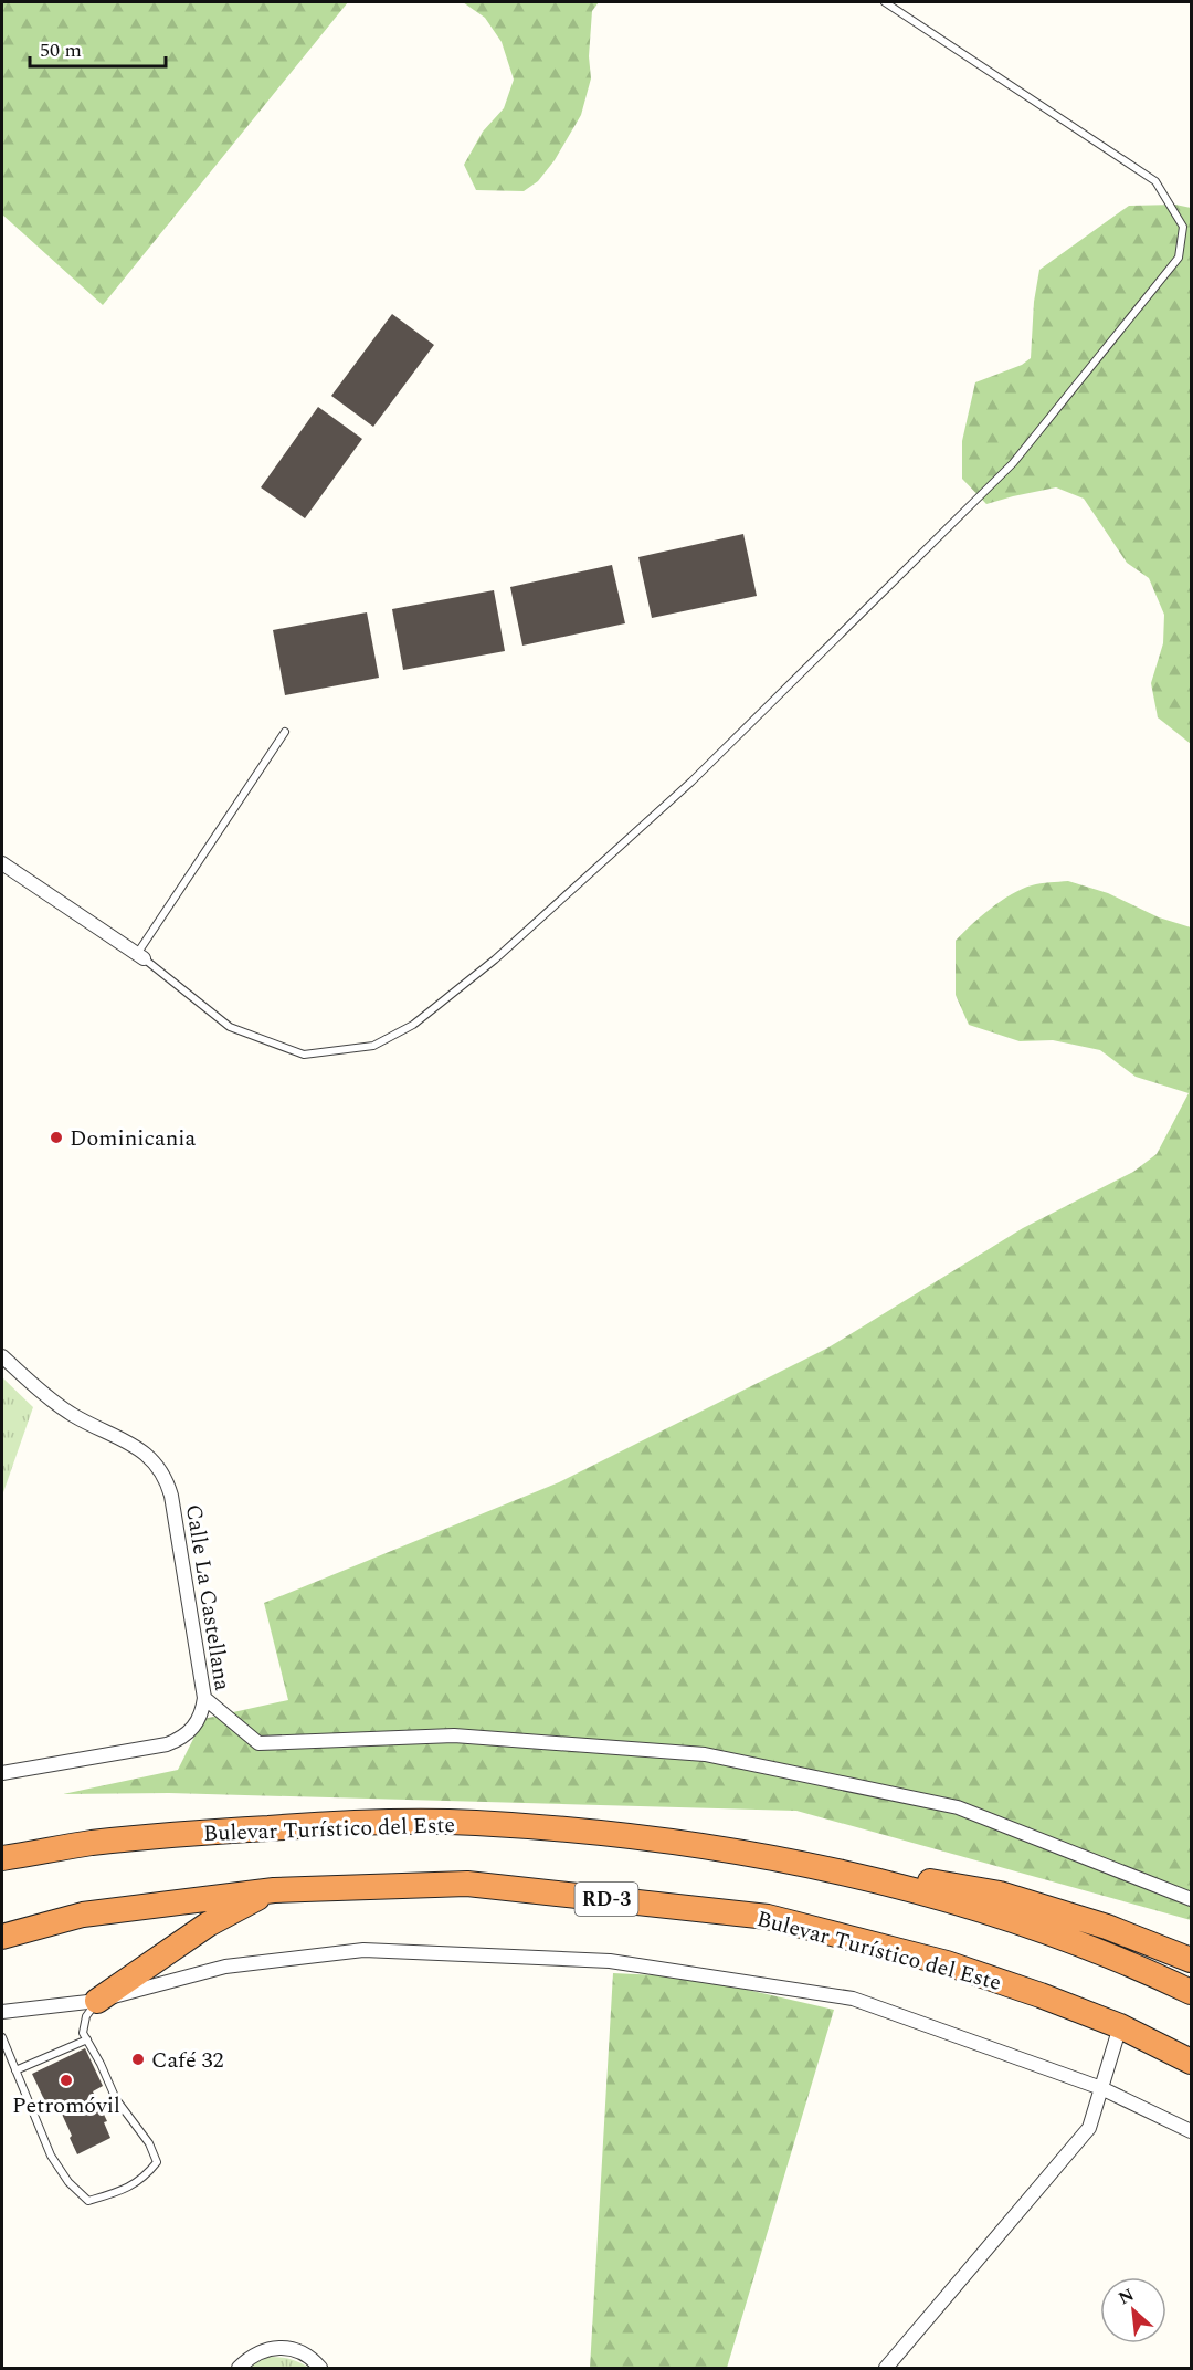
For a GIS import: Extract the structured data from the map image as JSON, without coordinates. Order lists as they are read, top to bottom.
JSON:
{
  "streets": {
    "highway": ["Bulevar Turístico del Este", "RD-3"],
    "street": ["Calle La Castellana"]
  },
  "places": ["Dominicania", "Café 32", "Petromóvil"],
  "scale_bar": "50 m",
  "north": "top left"
}
